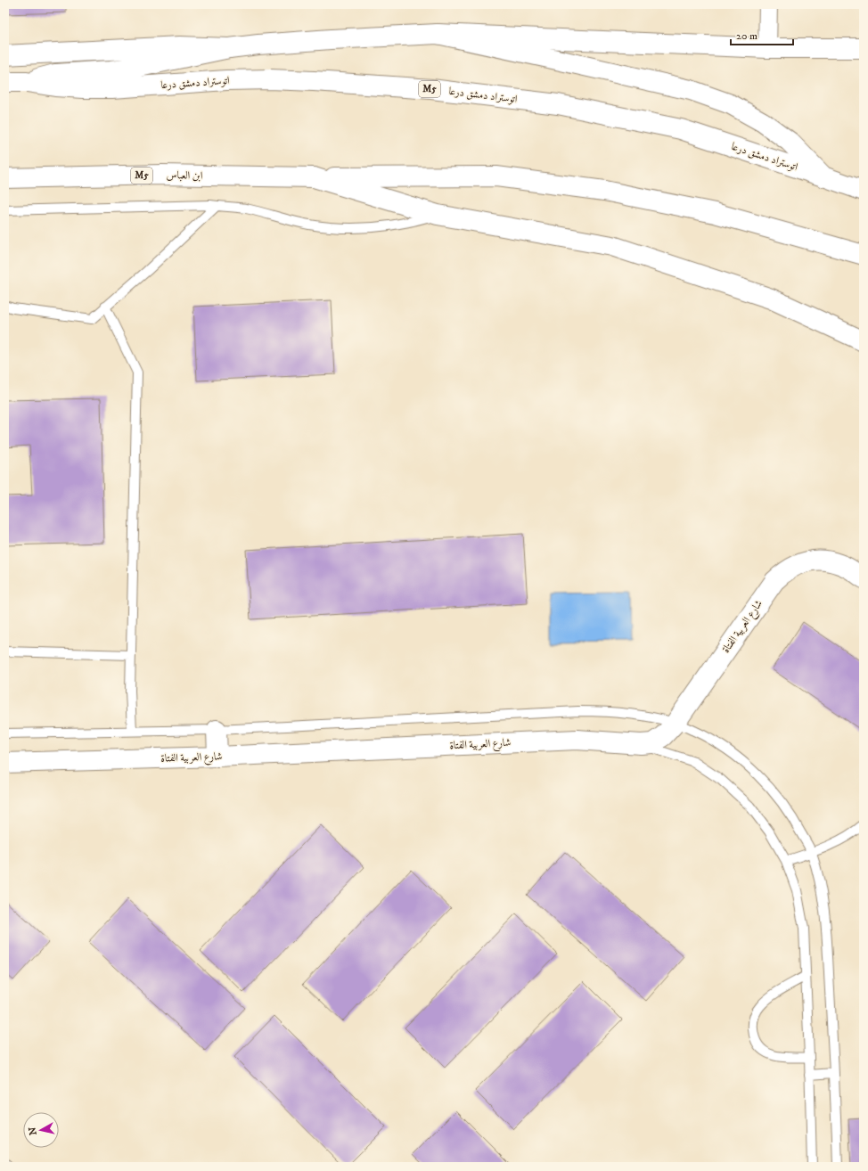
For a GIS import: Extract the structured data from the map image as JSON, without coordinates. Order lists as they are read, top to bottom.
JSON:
{
  "streets": {
    "main road": [
      "اتوستراد دمشق درعا",
      "M5",
      "ابن العباس",
      "شارع العربية الفتاة"
    ]
  },
  "crossings": [
    ["اتوستراد دمشق درعا", "M5"],
    ["M5", "ابن العباس"]
  ],
  "scale_bar": "20 m",
  "north": "left"
}
